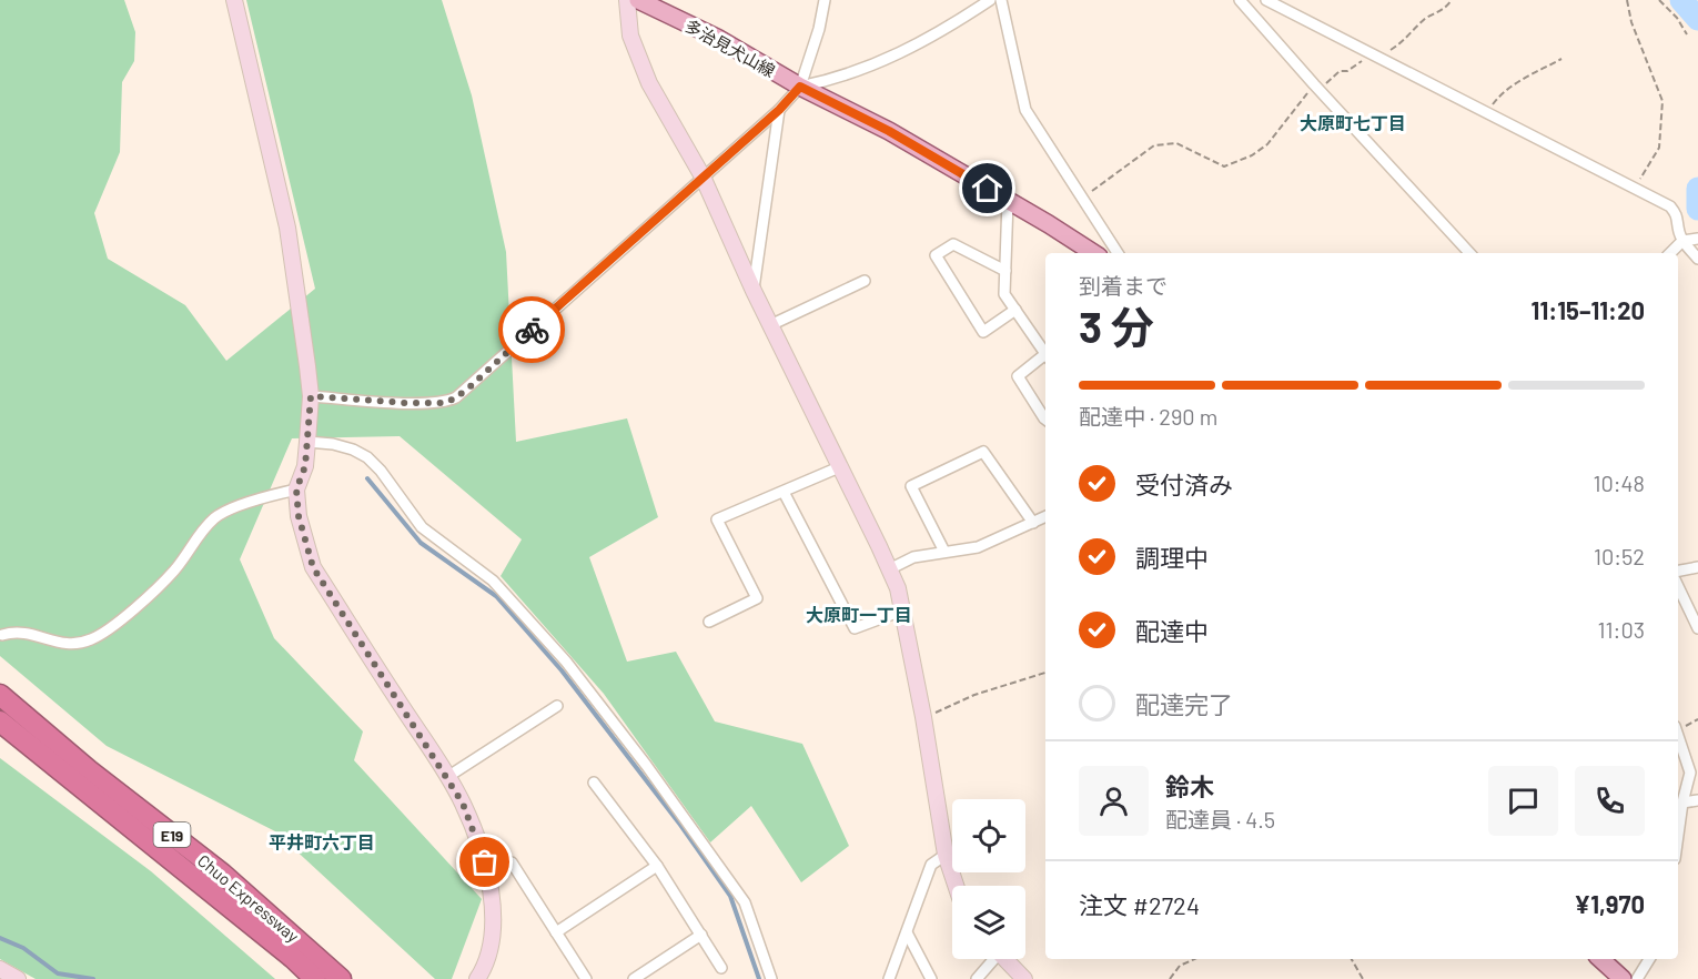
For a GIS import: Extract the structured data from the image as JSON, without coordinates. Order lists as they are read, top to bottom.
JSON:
{
  "streets": {
    "highway": ["E19", "Chuo Expressway"],
    "main road": ["多治見犬山線"]
  },
  "districts": ["大原町七丁目", "大原町一丁目", "平井町六丁目"],
  "page": {
    "heading": ["3 分", "到着まで", "11:15–11:20"],
    "panel": [
      "鈴木",
      "配達員 · 4.5",
      "注文 #2724",
      "¥1,970"
    ],
    "bar": "配達中 · 290 m",
    "list": [
      ["受付済み", "10:48"],
      ["調理中", "10:52"],
      ["配達中", "11:03"],
      "配達完了"
    ]
  }
}
